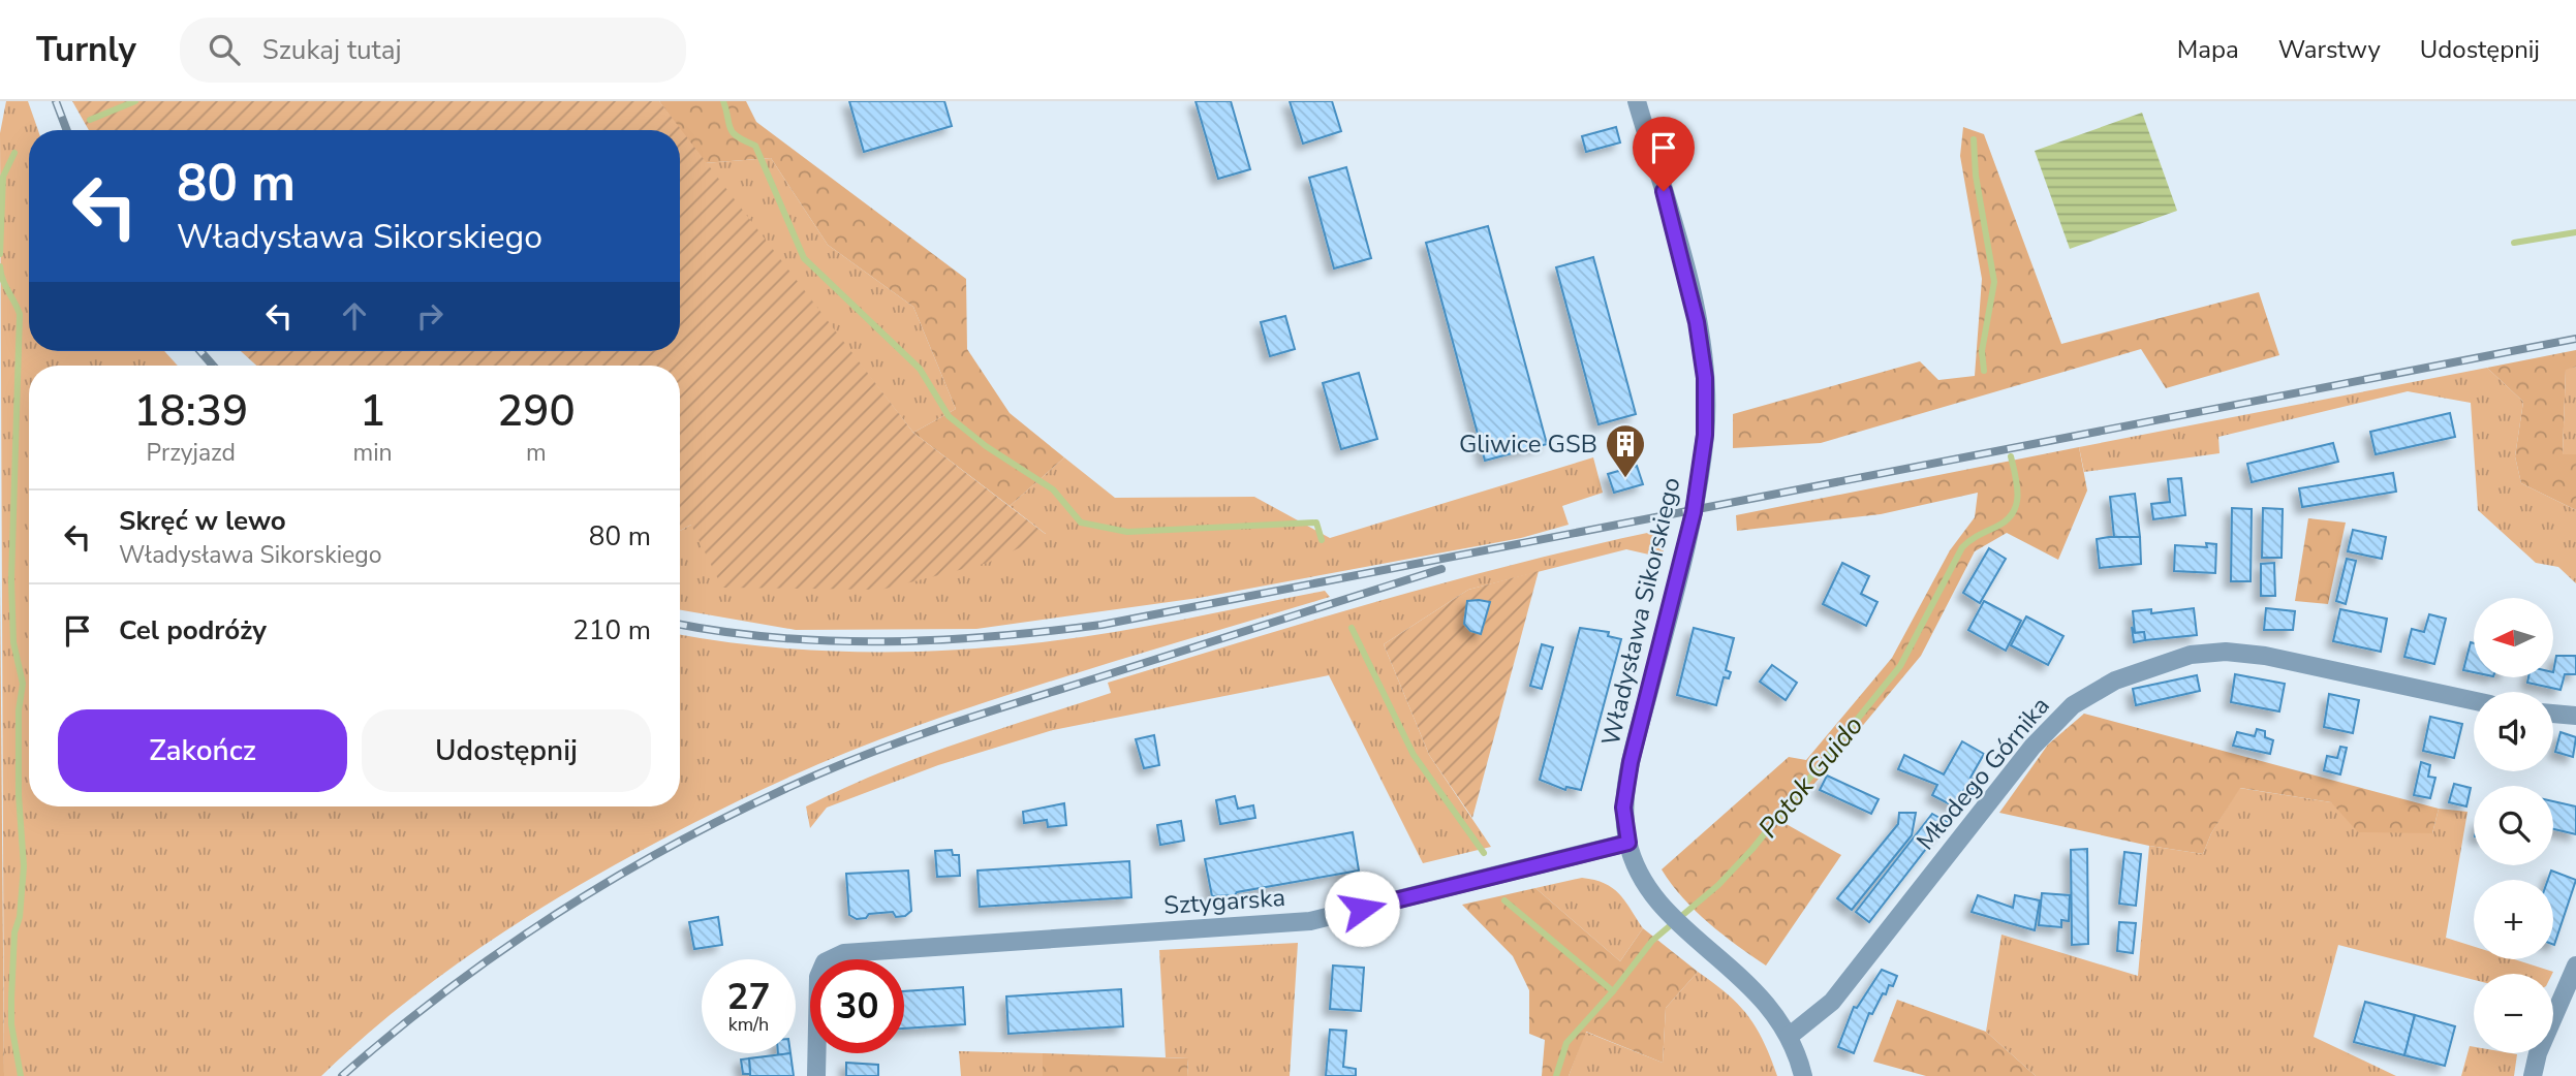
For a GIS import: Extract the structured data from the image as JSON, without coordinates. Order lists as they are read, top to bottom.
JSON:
{
  "streets": {
    "street": ["Władysława Sikorskiego", "Młodego Górnika", "Sztygarska"]
  },
  "crossings": [
    ["Władysława Sikorskiego", "Młodego Górnika"],
    ["Władysława Sikorskiego", "Sztygarska"]
  ],
  "water": ["Potok Guido"],
  "places": {
    "building": ["Gliwice GSB"]
  },
  "north": "left",
  "page": {
    "header": "Turnly",
    "search": "Szukaj tutaj",
    "nav": ["Mapa", "Warstwy", "Udostępnij"],
    "turn": ["80 m", "Władysława Sikorskiego"],
    "eta": [
      "18:39",
      "Przyjazd",
      "1",
      "min",
      "290",
      "m"
    ],
    "list": [
      {
        "name": "Skręć w lewo",
        "note": "Władysława Sikorskiego",
        "value": "80 m"
      },
      {
        "name": "Cel podróży",
        "value": "210 m"
      }
    ],
    "map_buttons": ["+", "−"],
    "buttons": ["Zakończ", "Udostępnij"],
    "speed": "27 km/h",
    "limit": "30"
  }
}
